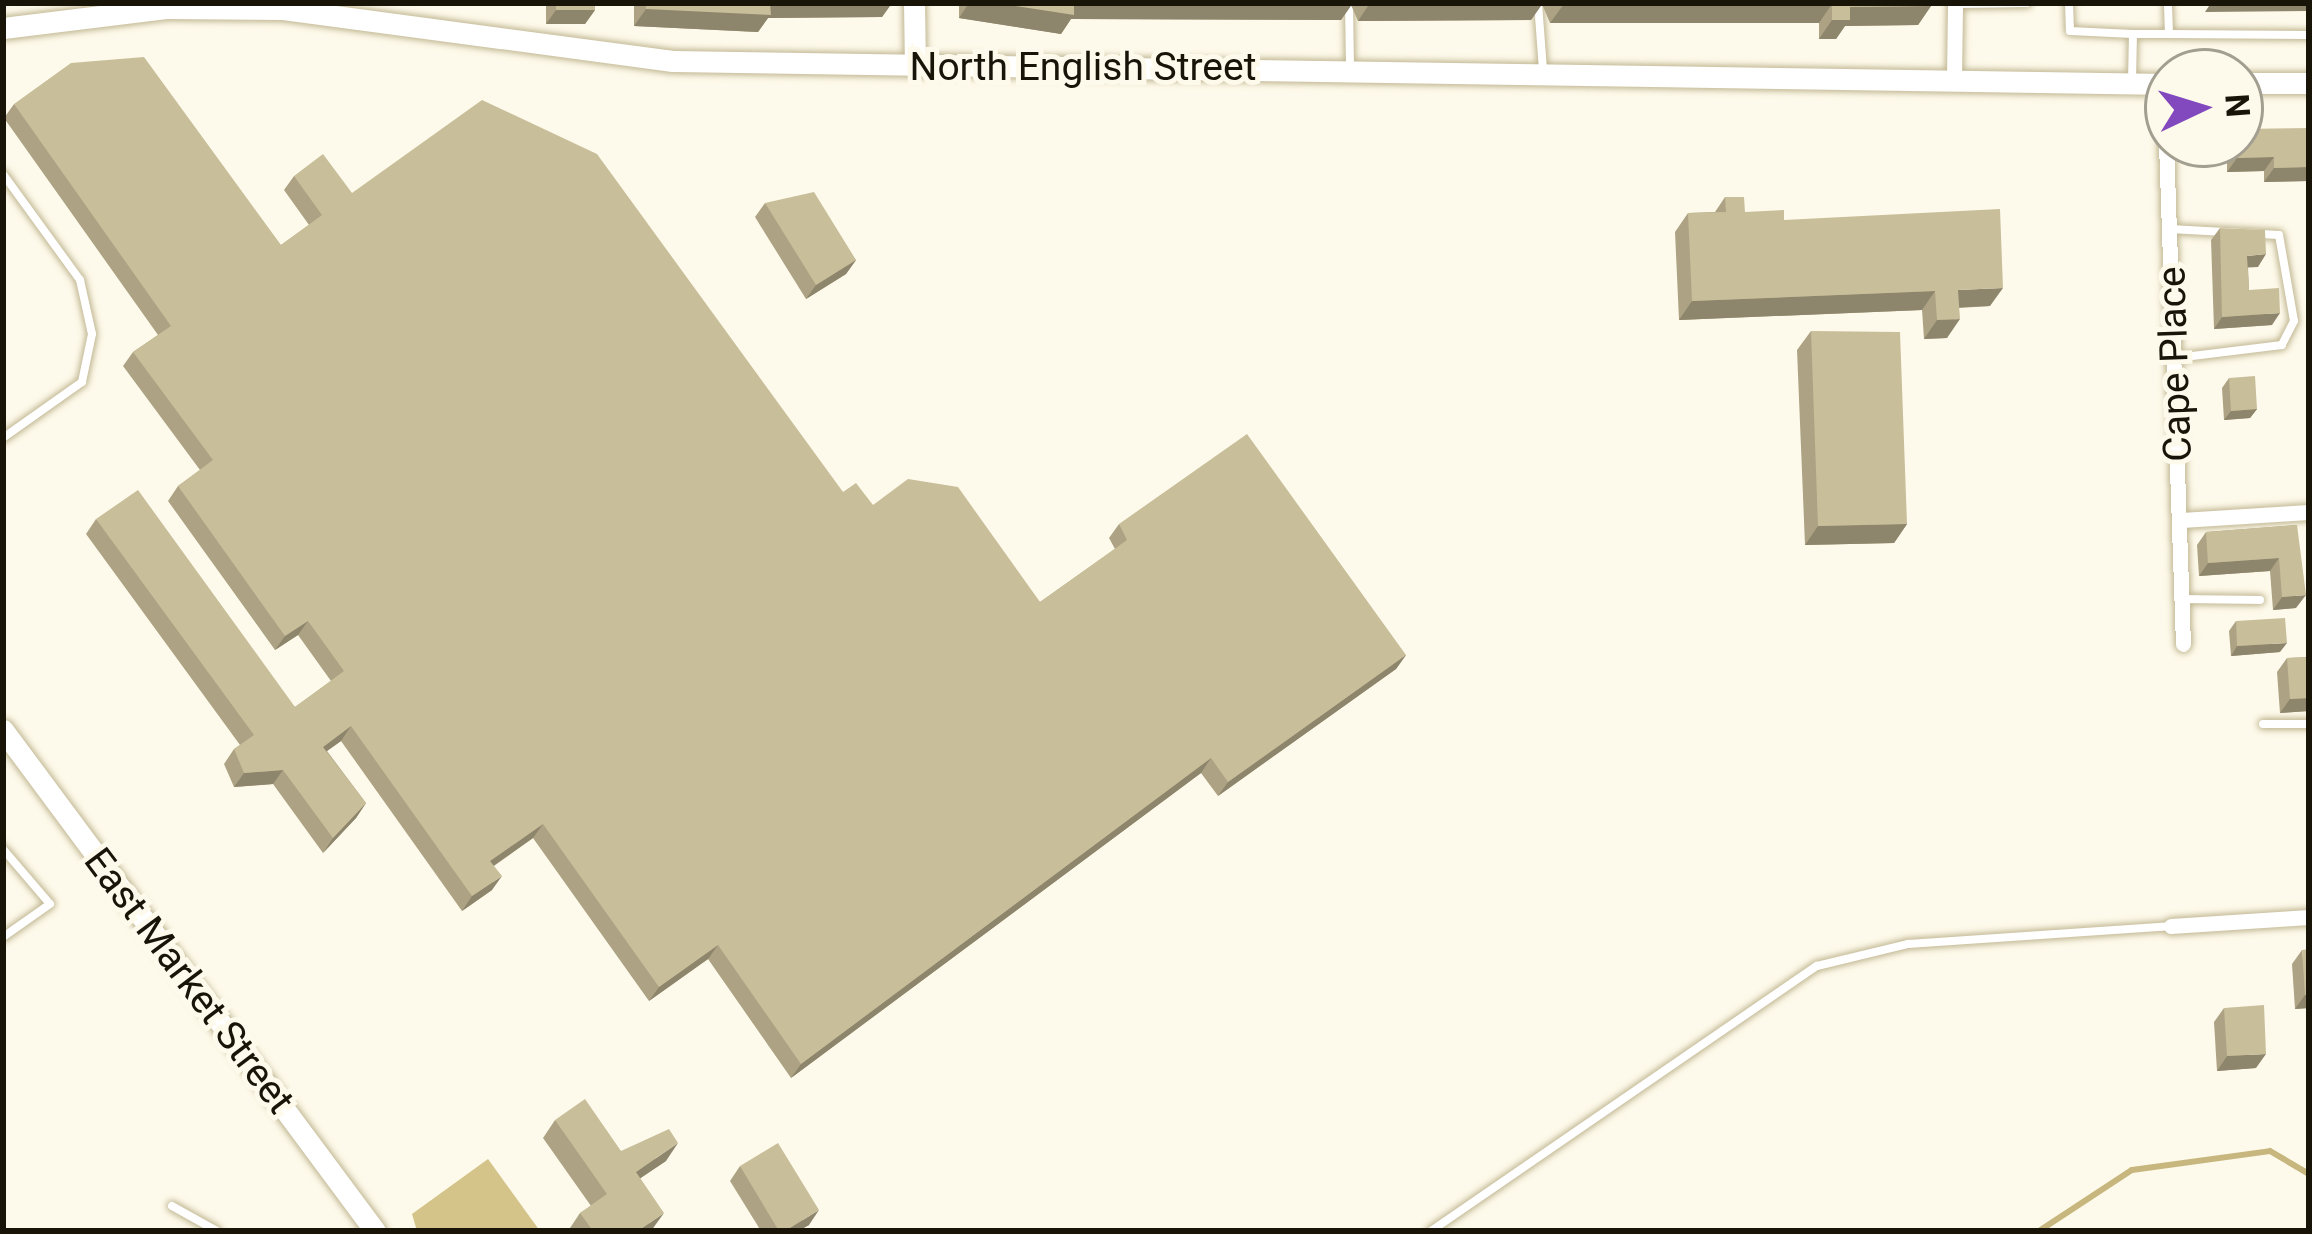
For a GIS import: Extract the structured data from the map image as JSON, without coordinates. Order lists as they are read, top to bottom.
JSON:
{
  "streets": {
    "street": ["North English Street", "Cape Place", "East Market Street"]
  },
  "north": "right"
}
